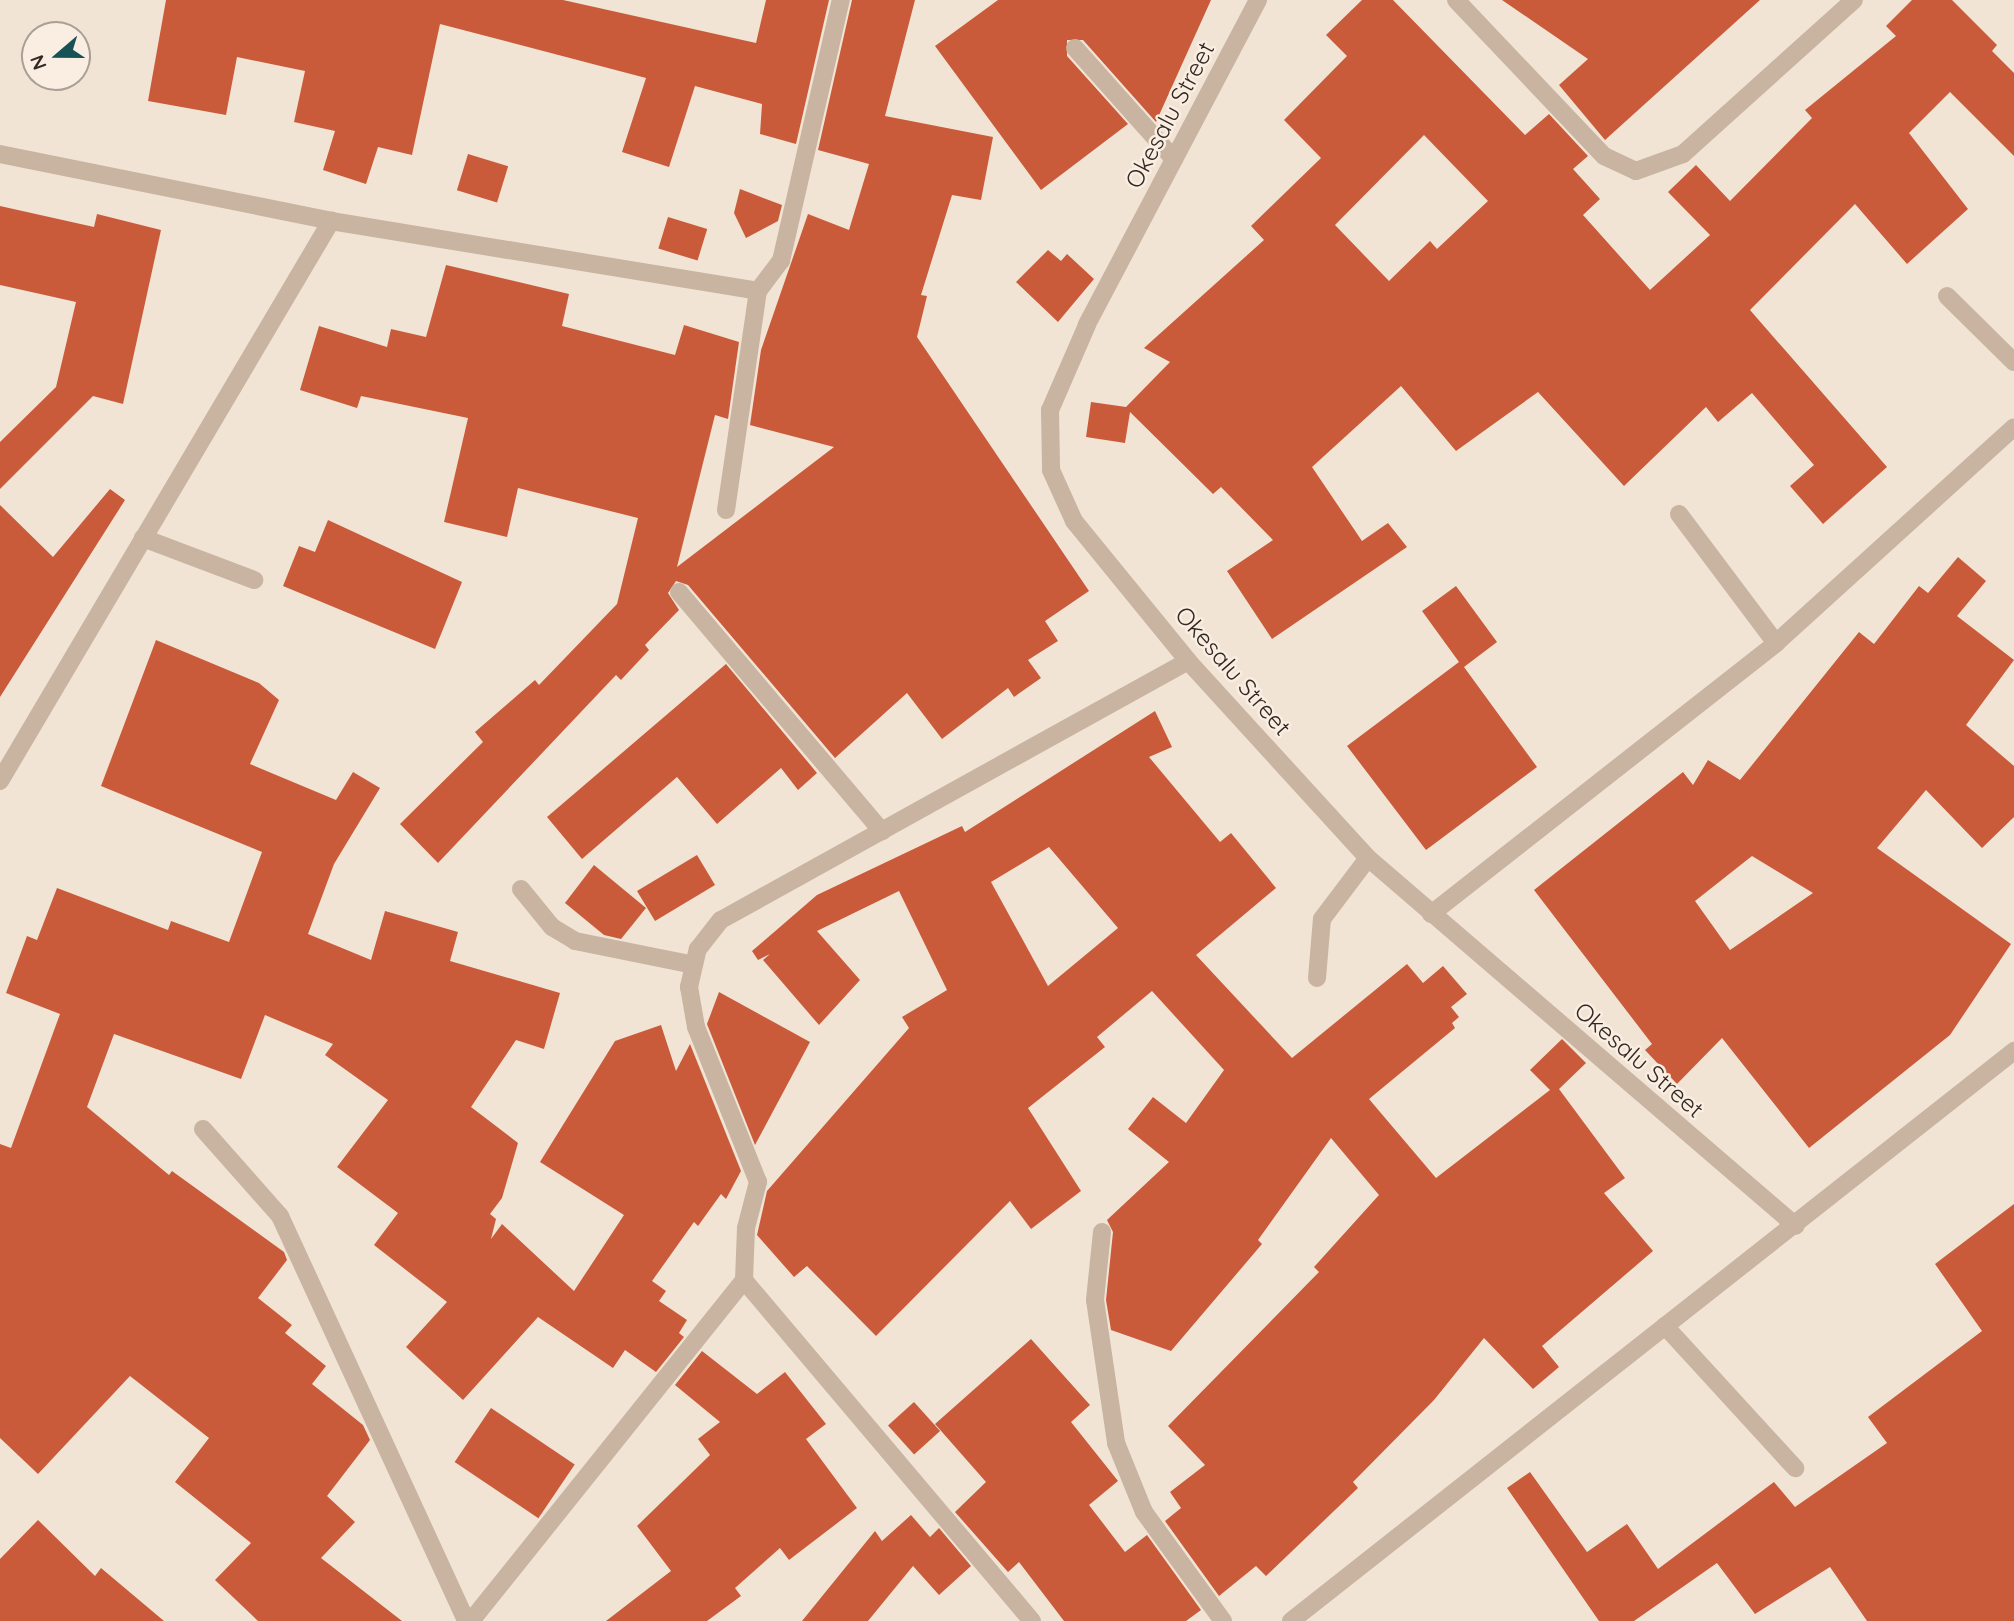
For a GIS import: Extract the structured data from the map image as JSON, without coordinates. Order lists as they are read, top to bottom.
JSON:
{
  "streets": {
    "street": ["Okesalu Street"]
  },
  "north": "left"
}
